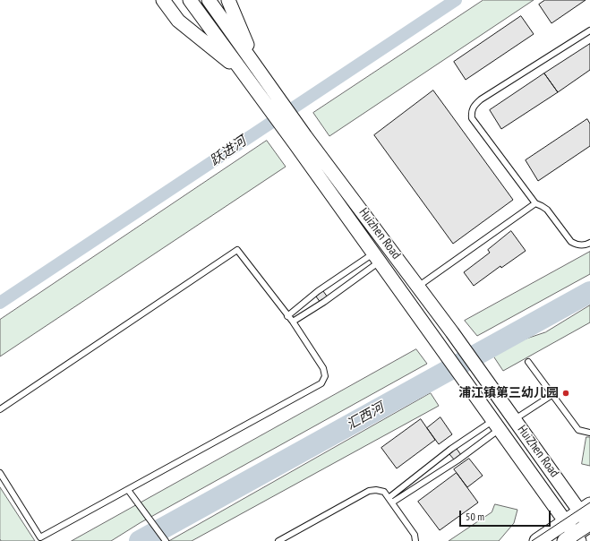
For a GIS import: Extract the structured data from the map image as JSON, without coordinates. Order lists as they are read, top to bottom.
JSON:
{
  "streets": {
    "street": ["Huizhen Road", "HuiZhen Road"]
  },
  "crossings": [
    ["Huizhen Road", "HuiZhen Road"]
  ],
  "water": ["跃进河", "汇西河"],
  "places": ["浦江镇第三幼儿园"],
  "scale_bar": "50 m"
}
